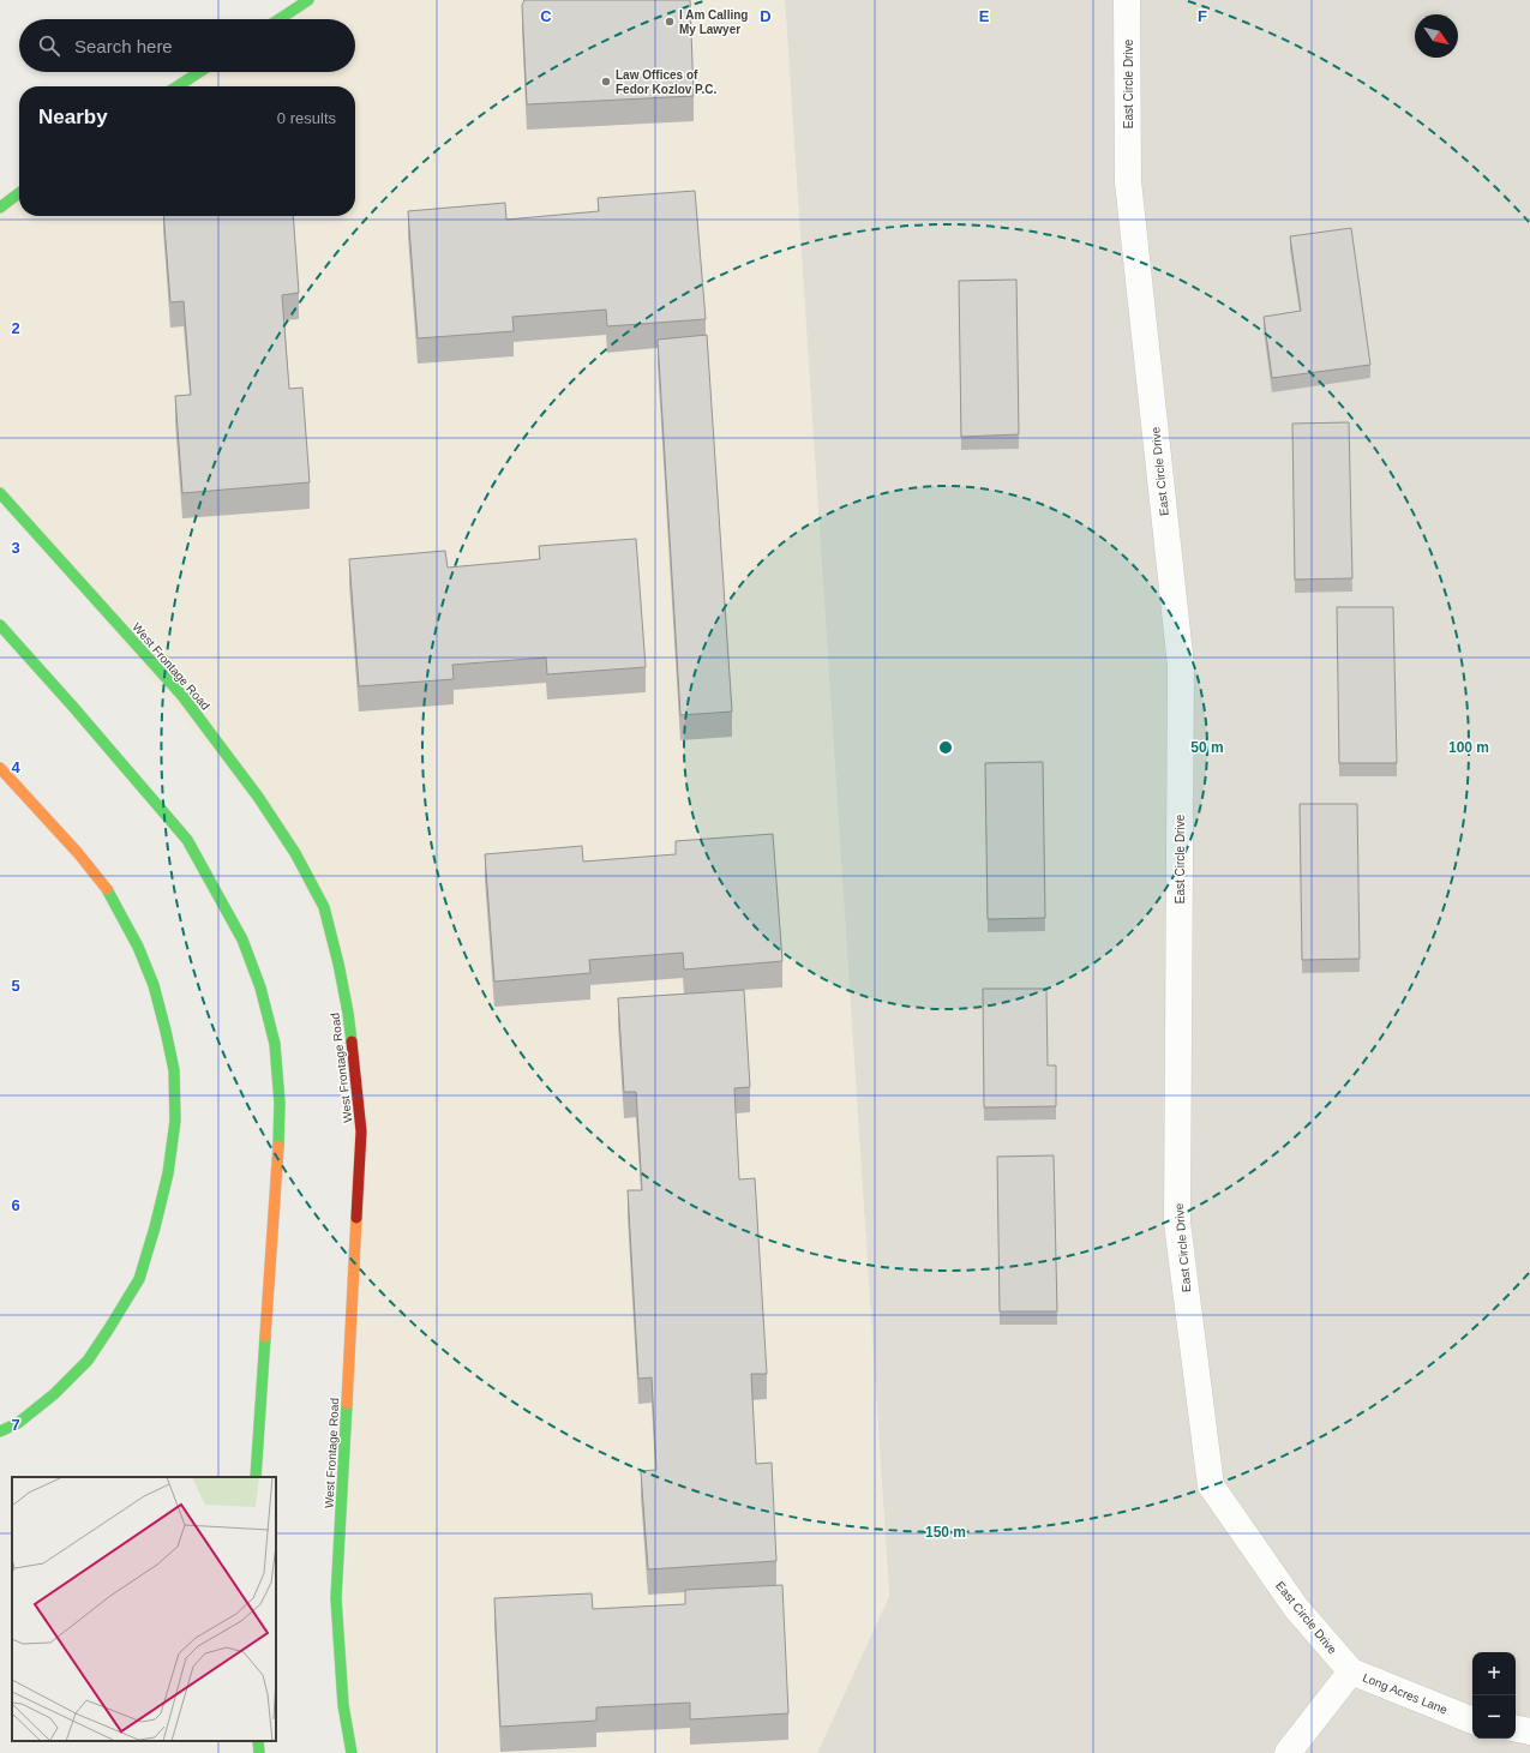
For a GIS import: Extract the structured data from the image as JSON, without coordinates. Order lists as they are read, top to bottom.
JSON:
{
  "streets": {
    "main road": ["West Frontage Road"],
    "street": ["East Circle Drive", "Long Acres Lane"]
  },
  "crossings": [
    ["East Circle Drive", "Long Acres Lane"]
  ],
  "places": ["I Am Calling My Lawyer", "Law Offices of Fedor Kozlov P.C."],
  "north": "bottom right",
  "page": {
    "search": "Search here",
    "heading": ["Nearby", "0 results"],
    "map_buttons": ["+", "−"]
  },
  "grid": {
    "columns": [
      "C",
      "D",
      "E",
      "F"
    ],
    "rows": [
      "2",
      "3",
      "4",
      "5",
      "6",
      "7"
    ]
  },
  "rings": ["50 m", "100 m", "150 m"]
}
